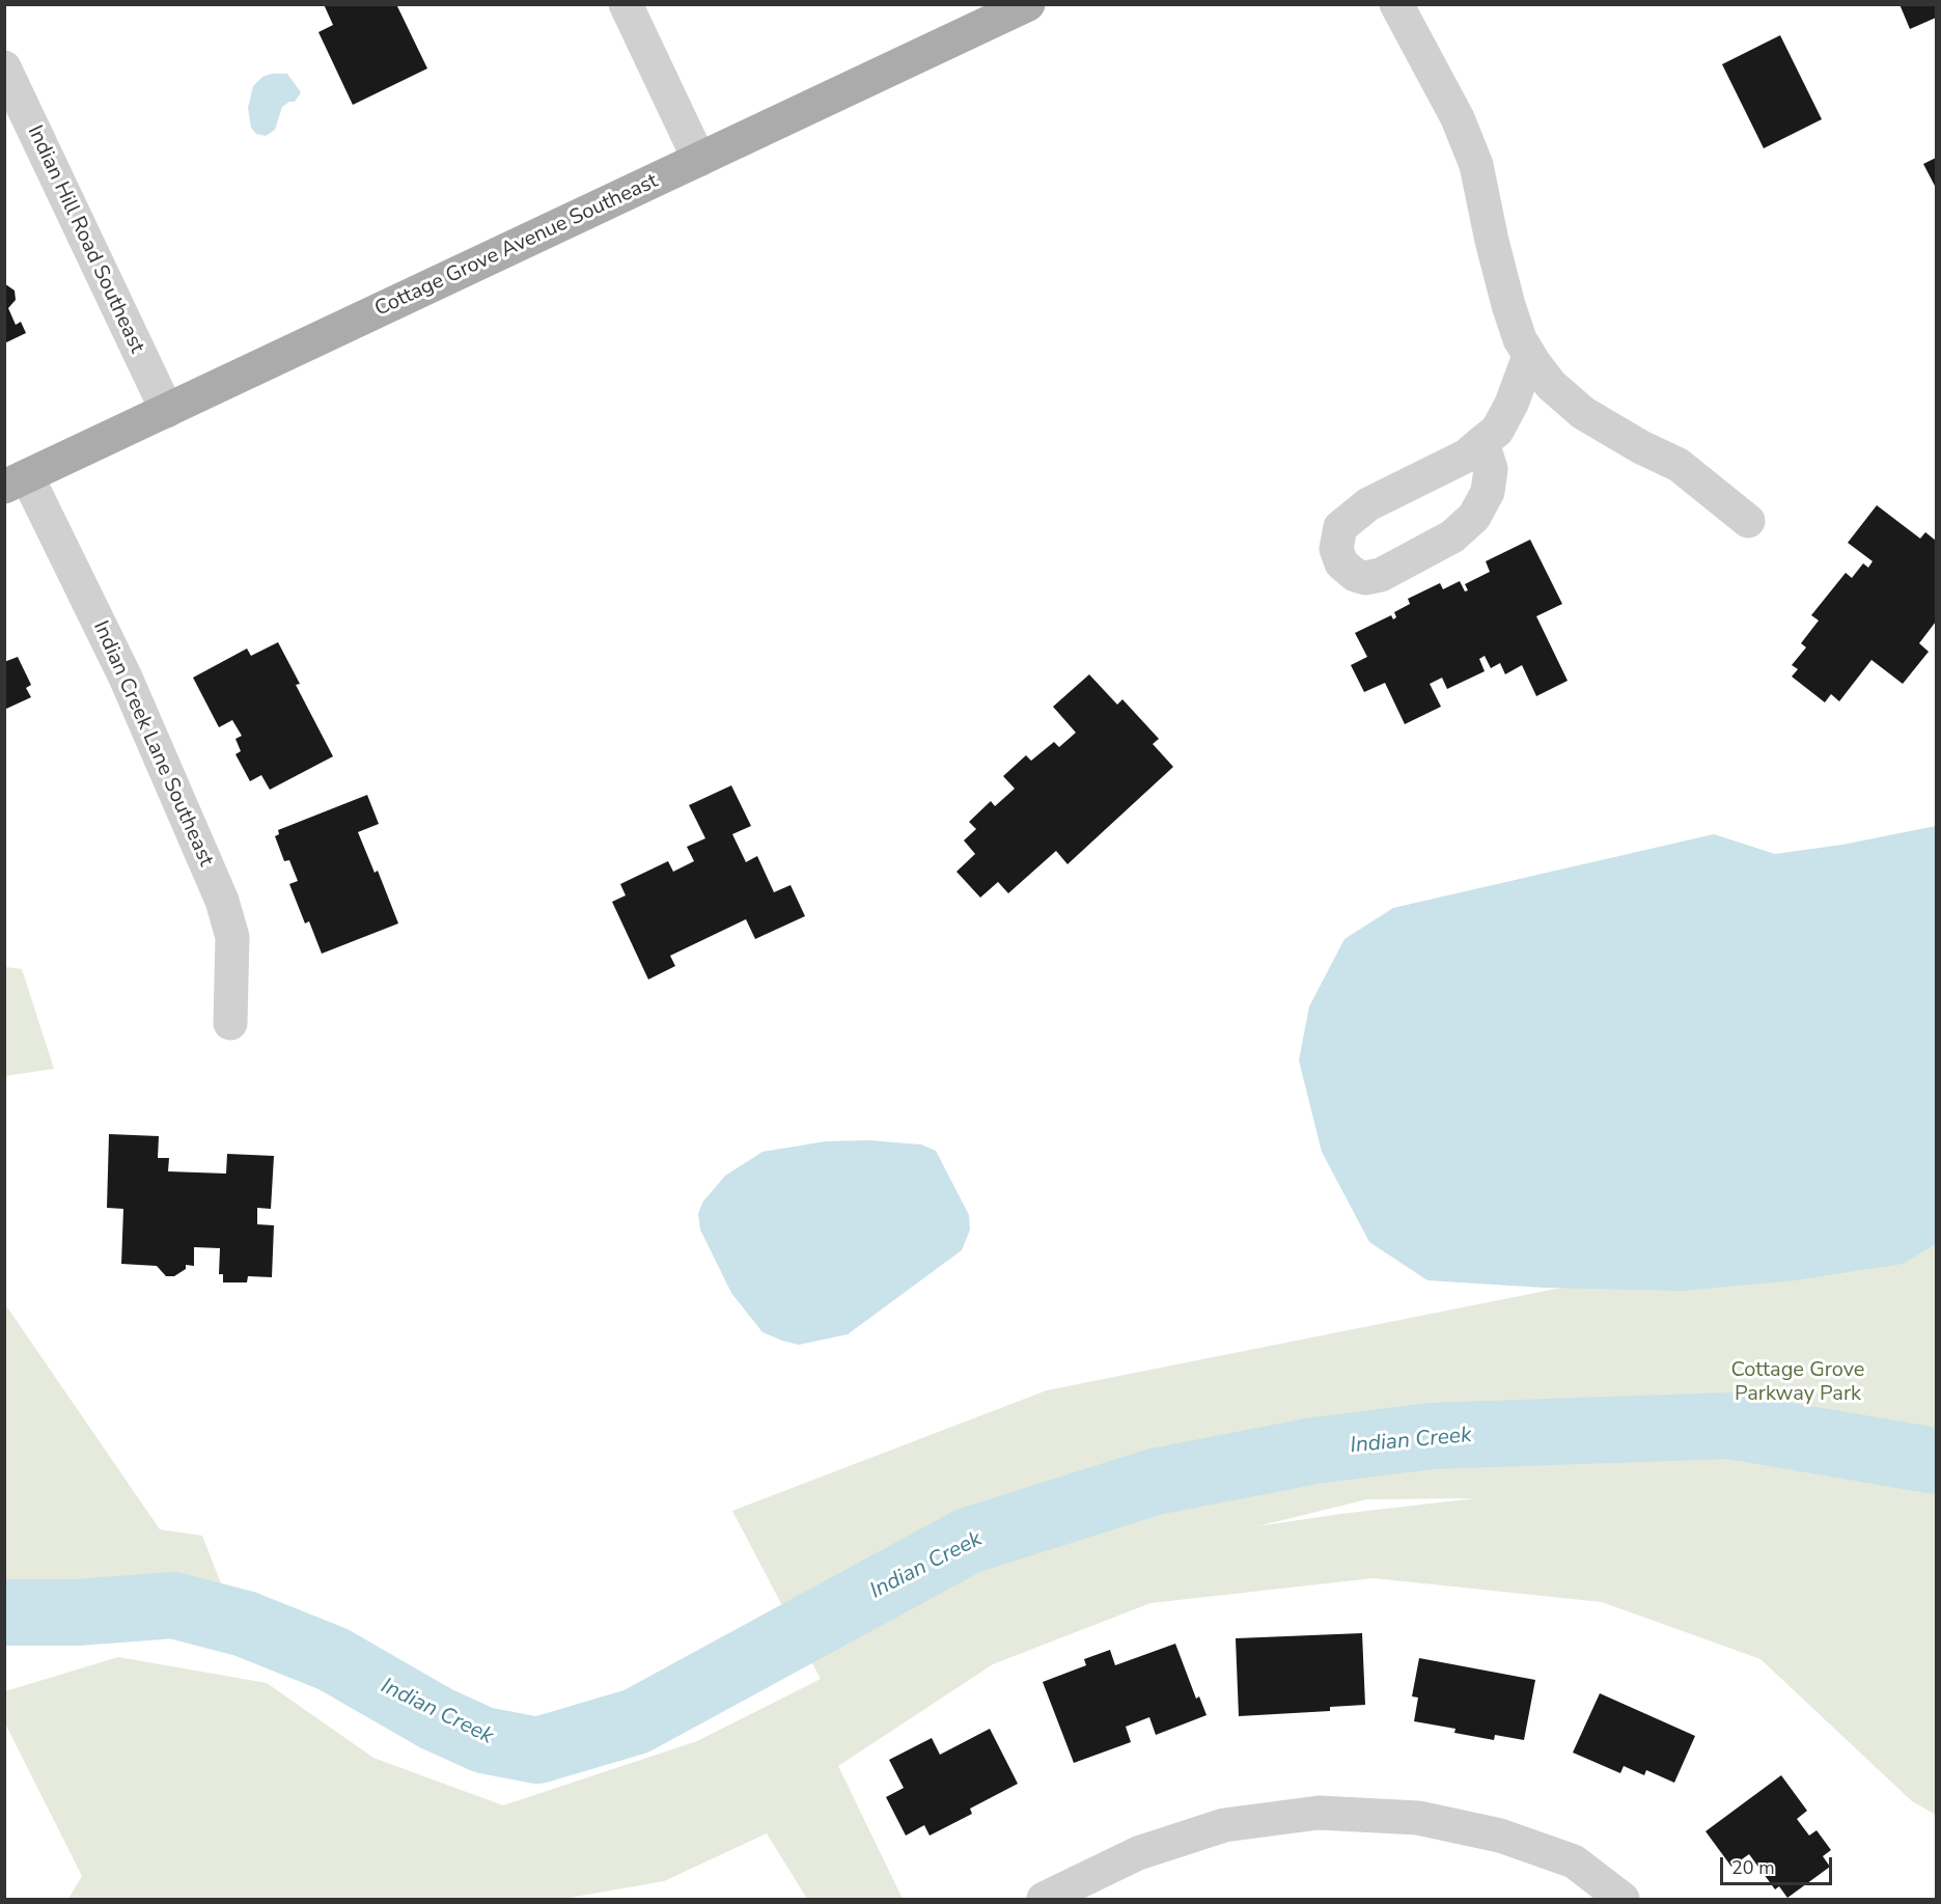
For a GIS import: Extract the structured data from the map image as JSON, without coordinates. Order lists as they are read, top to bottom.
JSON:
{
  "streets": {
    "main road": ["Cottage Grove Avenue Southeast"],
    "street": ["Indian Hill Road Southeast", "Indian Creek Lane Southeast"]
  },
  "crossings": [
    ["Indian Hill Road Southeast", "Cottage Grove Avenue Southeast"],
    ["Cottage Grove Avenue Southeast", "Indian Creek Lane Southeast"]
  ],
  "water": ["Indian Creek"],
  "parks": ["Cottage Grove Parkway Park"],
  "scale_bar": "20 m"
}
